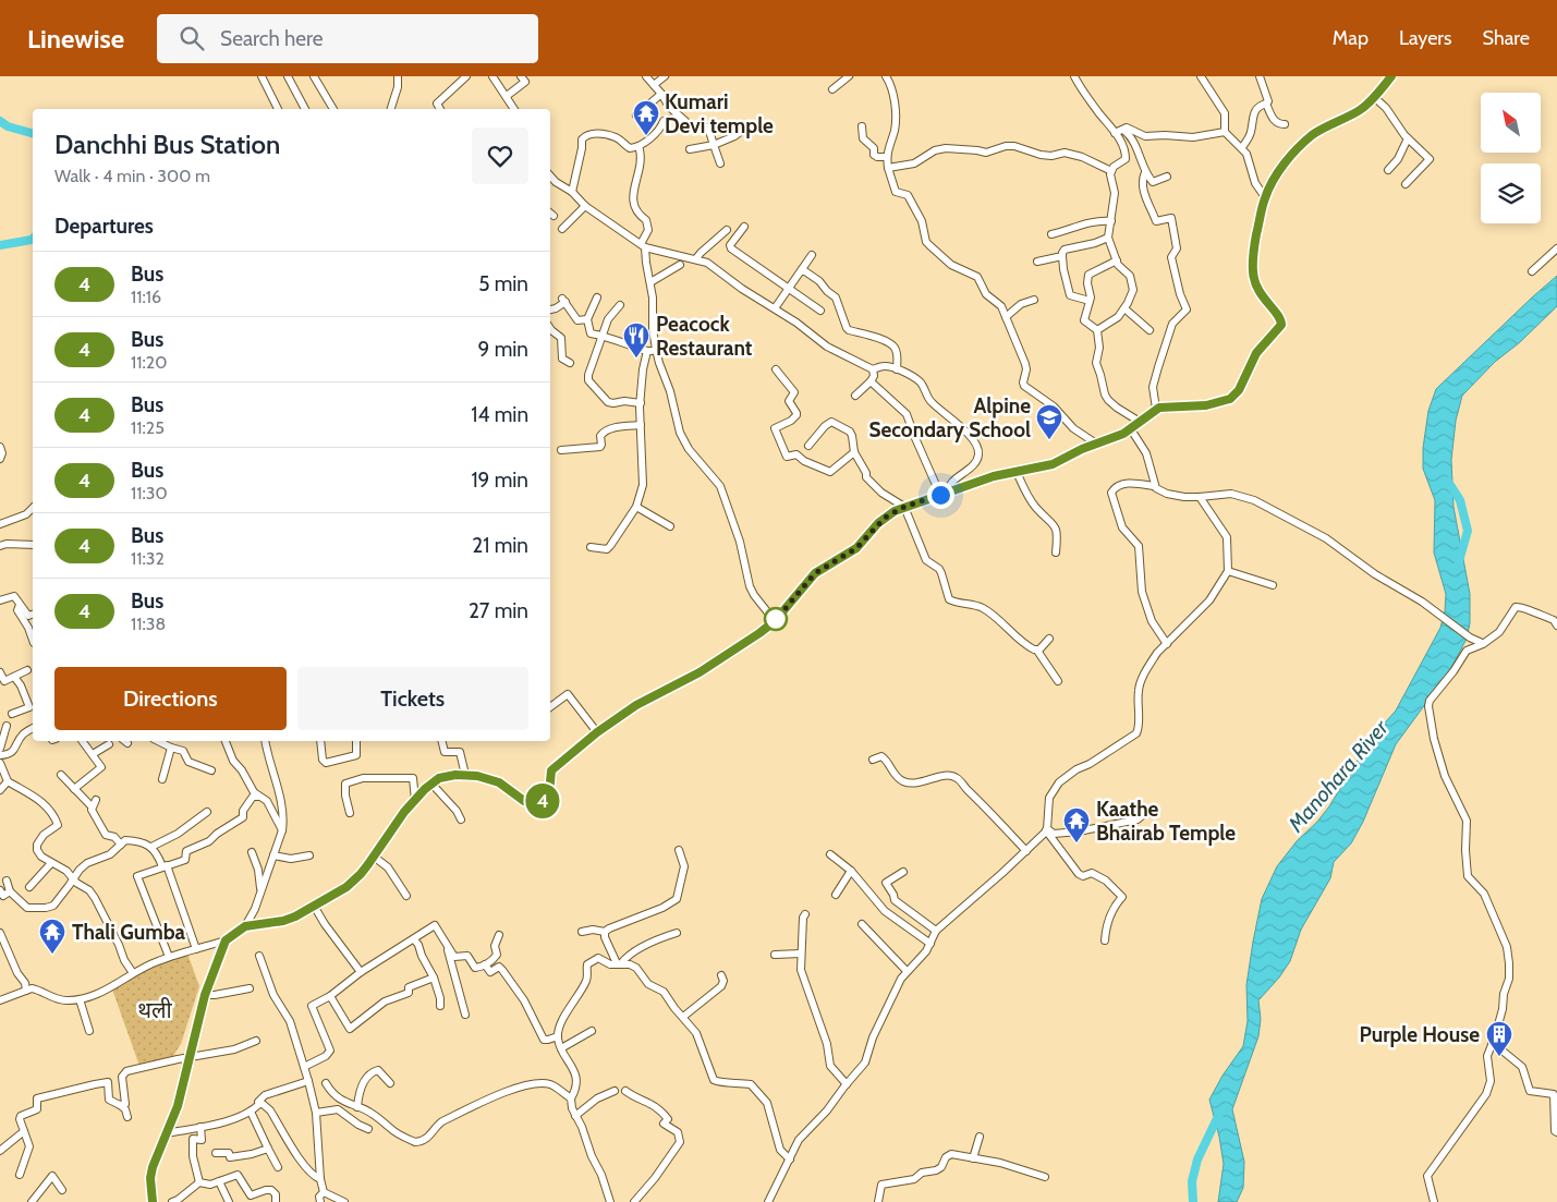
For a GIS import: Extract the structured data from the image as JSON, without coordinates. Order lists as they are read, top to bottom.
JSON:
{
  "districts": ["थली"],
  "water": ["Manohara River"],
  "places": {
    "temple": ["Kumari Devi temple", "Kaathe Bhairab Temple", "Thali Gumba"],
    "restaurant": ["Peacock Restaurant"],
    "school or university": ["Alpine Secondary School"],
    "building": ["Purple House"]
  },
  "lines": ["bus line 4"],
  "north": "top left",
  "page": {
    "header": "Linewise",
    "search": "Search here",
    "nav": ["Map", "Layers", "Share"],
    "on_map": "4",
    "heading": [
      ["Danchhi Bus Station", "Walk · 4 min · 300 m"],
      "Departures"
    ],
    "list": [
      {
        "mark": "4",
        "name": "Bus",
        "note": "11:16",
        "value": "5 min"
      },
      {
        "mark": "4",
        "name": "Bus",
        "note": "11:20",
        "value": "9 min"
      },
      {
        "mark": "4",
        "name": "Bus",
        "note": "11:25",
        "value": "14 min"
      },
      {
        "mark": "4",
        "name": "Bus",
        "note": "11:30",
        "value": "19 min"
      },
      {
        "mark": "4",
        "name": "Bus",
        "note": "11:32",
        "value": "21 min"
      },
      {
        "mark": "4",
        "name": "Bus",
        "note": "11:38",
        "value": "27 min"
      }
    ],
    "buttons": ["Directions", "Tickets"]
  }
}
